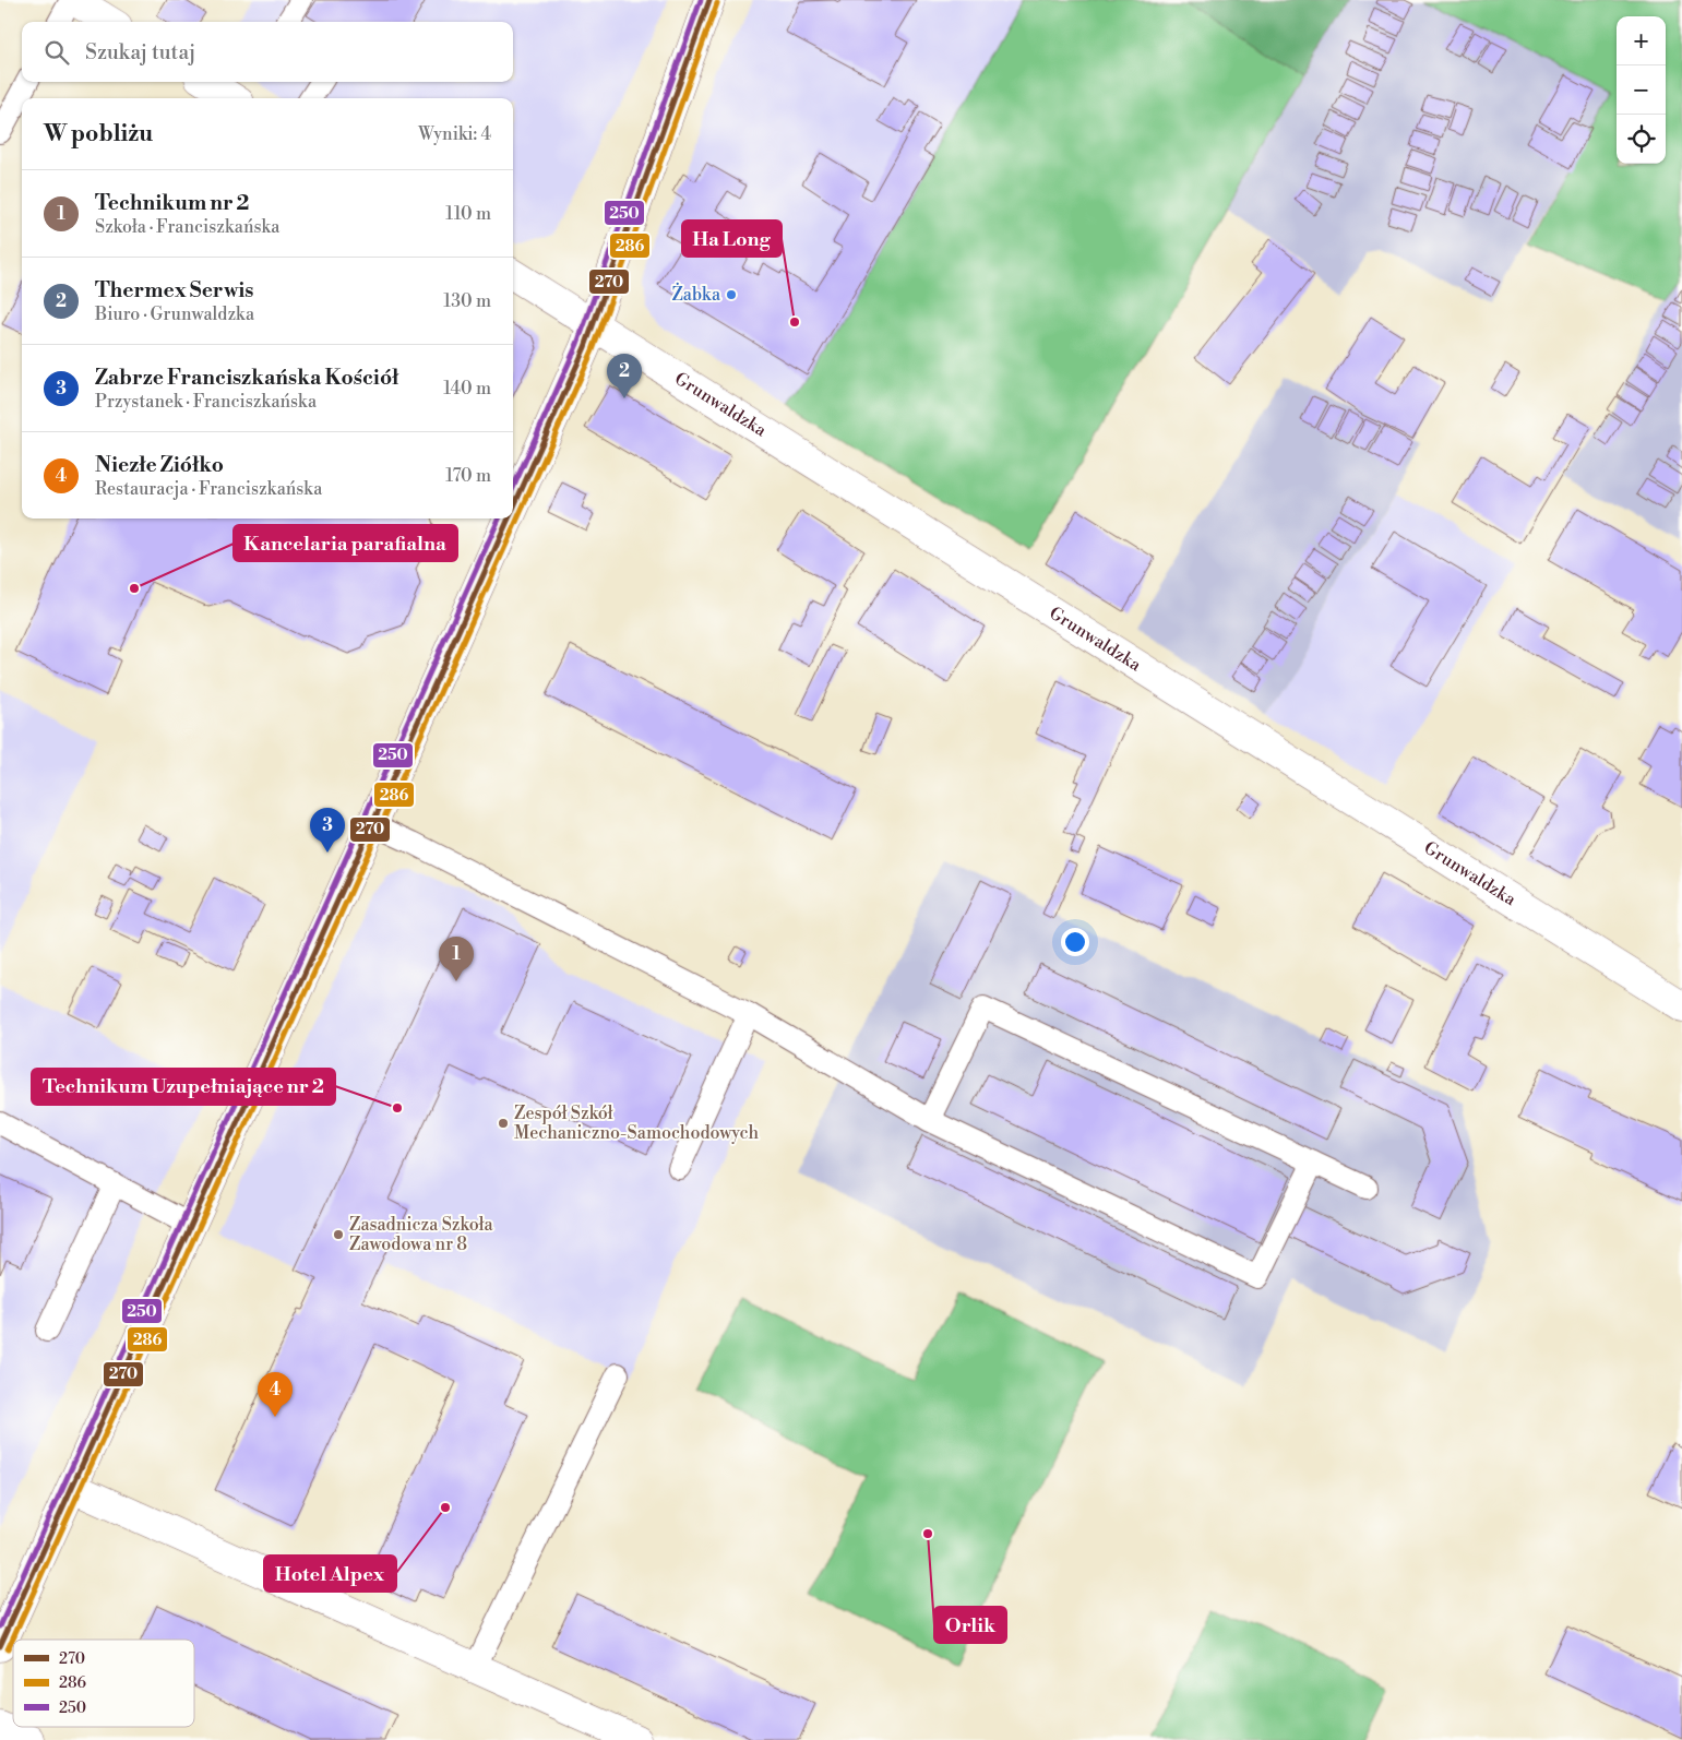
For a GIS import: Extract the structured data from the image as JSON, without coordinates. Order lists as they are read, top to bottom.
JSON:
{
  "streets": {
    "street": ["Grunwaldzka"]
  },
  "places": [
    "Żabka",
    "Ha Long",
    "Kancelaria parafialna",
    "Technikum Uzupełniające nr 2",
    "Zespół Szkół Mechaniczno-Samochodowych",
    "Zasadnicza Szkoła Zawodowa nr 8",
    "Hotel Alpex",
    "Orlik"
  ],
  "lines": ["transit line 270", "transit line 250", "transit line 286"],
  "legend": ["270", "286", "250"],
  "page": {
    "map_buttons": ["+", "−"],
    "search": "Szukaj tutaj",
    "heading": ["W pobliżu", "Wyniki: 4"],
    "list": [
      {
        "mark": "1",
        "name": "Technikum nr 2",
        "note": "Szkoła · Franciszkańska",
        "value": "110 m"
      },
      {
        "mark": "2",
        "name": "Thermex Serwis",
        "note": "Biuro · Grunwaldzka",
        "value": "130 m"
      },
      {
        "mark": "3",
        "name": "Zabrze Franciszkańska Kościół",
        "note": "Przystanek · Franciszkańska",
        "value": "140 m"
      },
      {
        "mark": "4",
        "name": "Niezłe Ziółko",
        "note": "Restauracja · Franciszkańska",
        "value": "170 m"
      }
    ],
    "pins": [
      "2",
      "3",
      "1",
      "4"
    ]
  }
}
